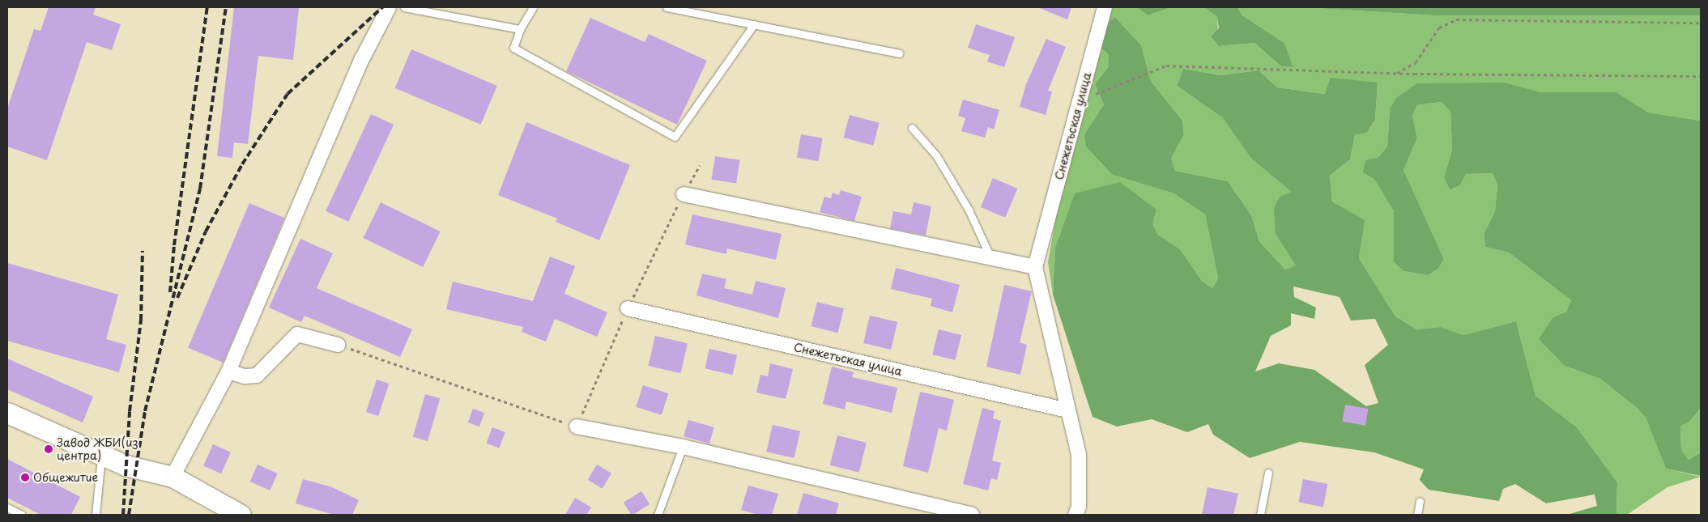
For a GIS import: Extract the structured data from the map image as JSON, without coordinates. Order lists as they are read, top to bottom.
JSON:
{
  "streets": {
    "street": ["Снежетьская улица"]
  },
  "places": ["Завод ЖБИ(из центра)", "Общежитие"]
}
